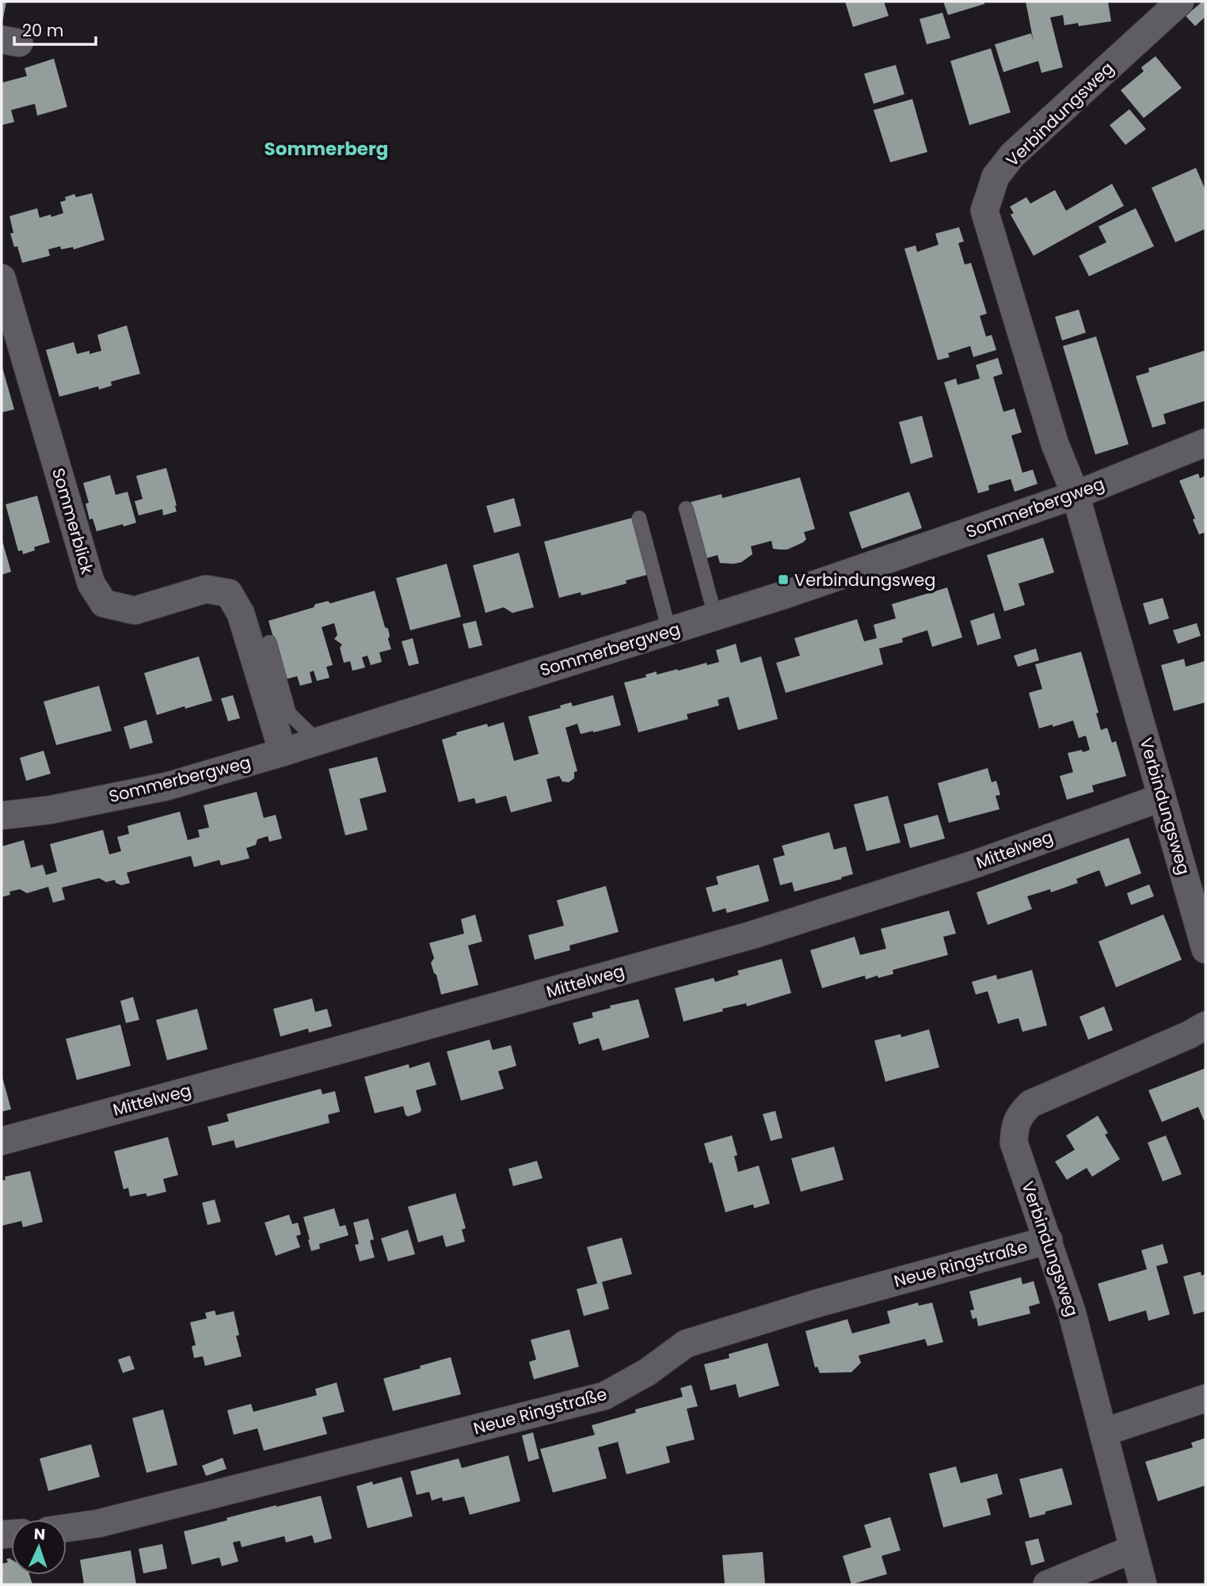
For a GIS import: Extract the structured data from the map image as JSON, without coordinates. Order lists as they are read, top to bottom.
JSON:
{
  "streets": {
    "street": [
      "Verbindungsweg",
      "Sommerbergweg",
      "Sommerblick",
      "Mittelweg",
      "Neue Ringstraße"
    ]
  },
  "crossings": [
    ["Verbindungsweg", "Sommerbergweg"],
    ["Verbindungsweg", "Mittelweg"],
    ["Verbindungsweg", "Neue Ringstraße"],
    ["Sommerbergweg", "Sommerblick"]
  ],
  "districts": ["Sommerberg"],
  "places": {
    "transit": ["Verbindungsweg"]
  },
  "scale_bar": "20 m",
  "north": "top"
}
